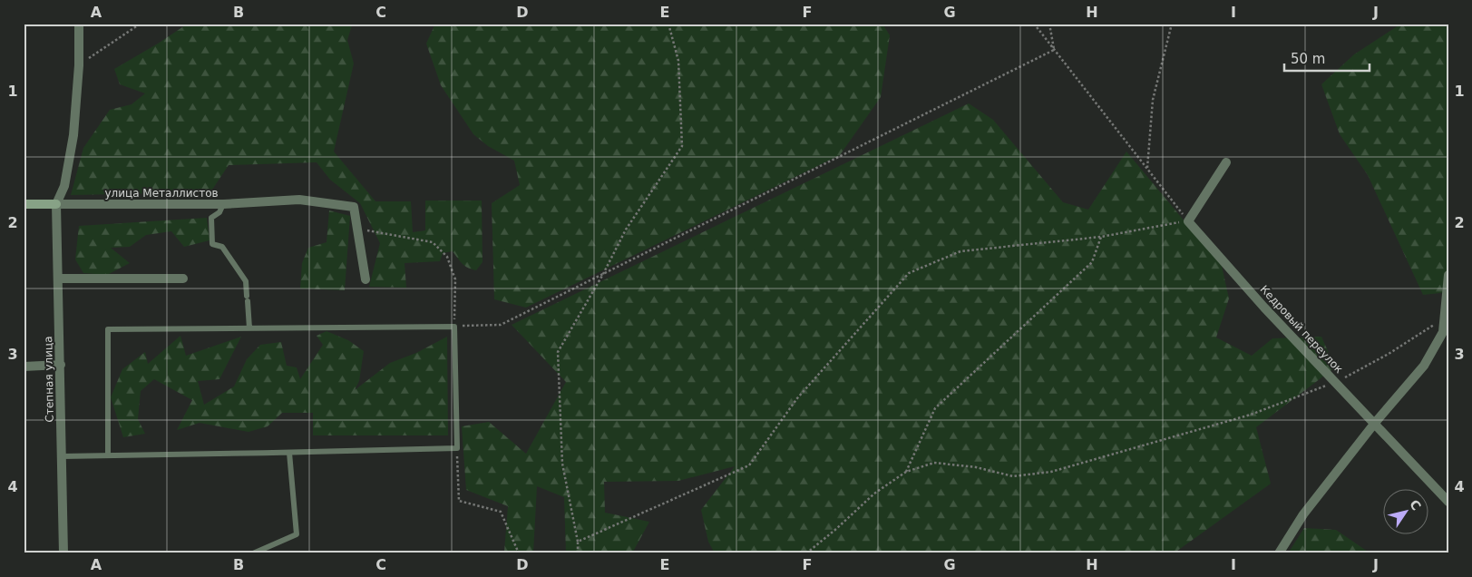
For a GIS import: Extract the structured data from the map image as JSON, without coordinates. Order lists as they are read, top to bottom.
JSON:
{
  "streets": {
    "street": ["улица Металлистов", "Кедровый переулок", "Степная улица"]
  },
  "crossings": [
    ["улица Металлистов", "Степная улица"]
  ],
  "scale_bar": "50 m",
  "north": "top right",
  "grid": {
    "columns": [
      "A",
      "B",
      "C",
      "D",
      "E",
      "F",
      "G",
      "H",
      "I",
      "J"
    ],
    "rows": [
      "1",
      "2",
      "3",
      "4"
    ]
  }
}
